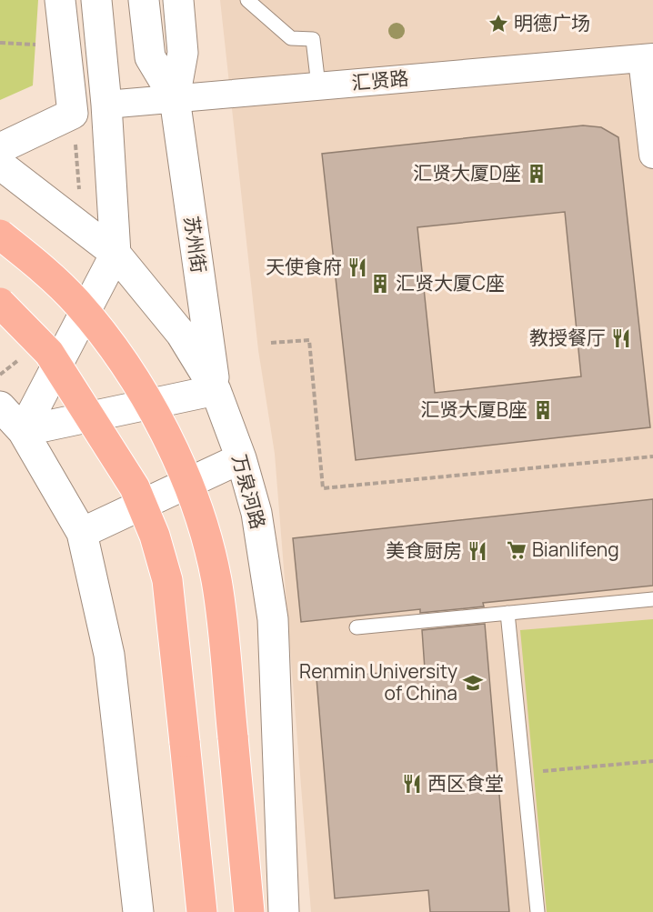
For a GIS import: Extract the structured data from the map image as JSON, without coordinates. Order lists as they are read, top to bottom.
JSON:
{
  "streets": {
    "street": ["汇贤路", "苏州街", "万泉河路"]
  },
  "crossings": [
    ["汇贤路", "苏州街"],
    ["苏州街", "万泉河路"]
  ],
  "places": {
    "place": ["明德广场"],
    "building": ["汇贤大厦D座", "汇贤大厦C座", "汇贤大厦B座"],
    "restaurant": [
      "天使食府",
      "教授餐厅",
      "美食厨房",
      "西区食堂"
    ],
    "supermarket": ["Bianlifeng"],
    "school or university": ["Renmin University of China"]
  }
}
